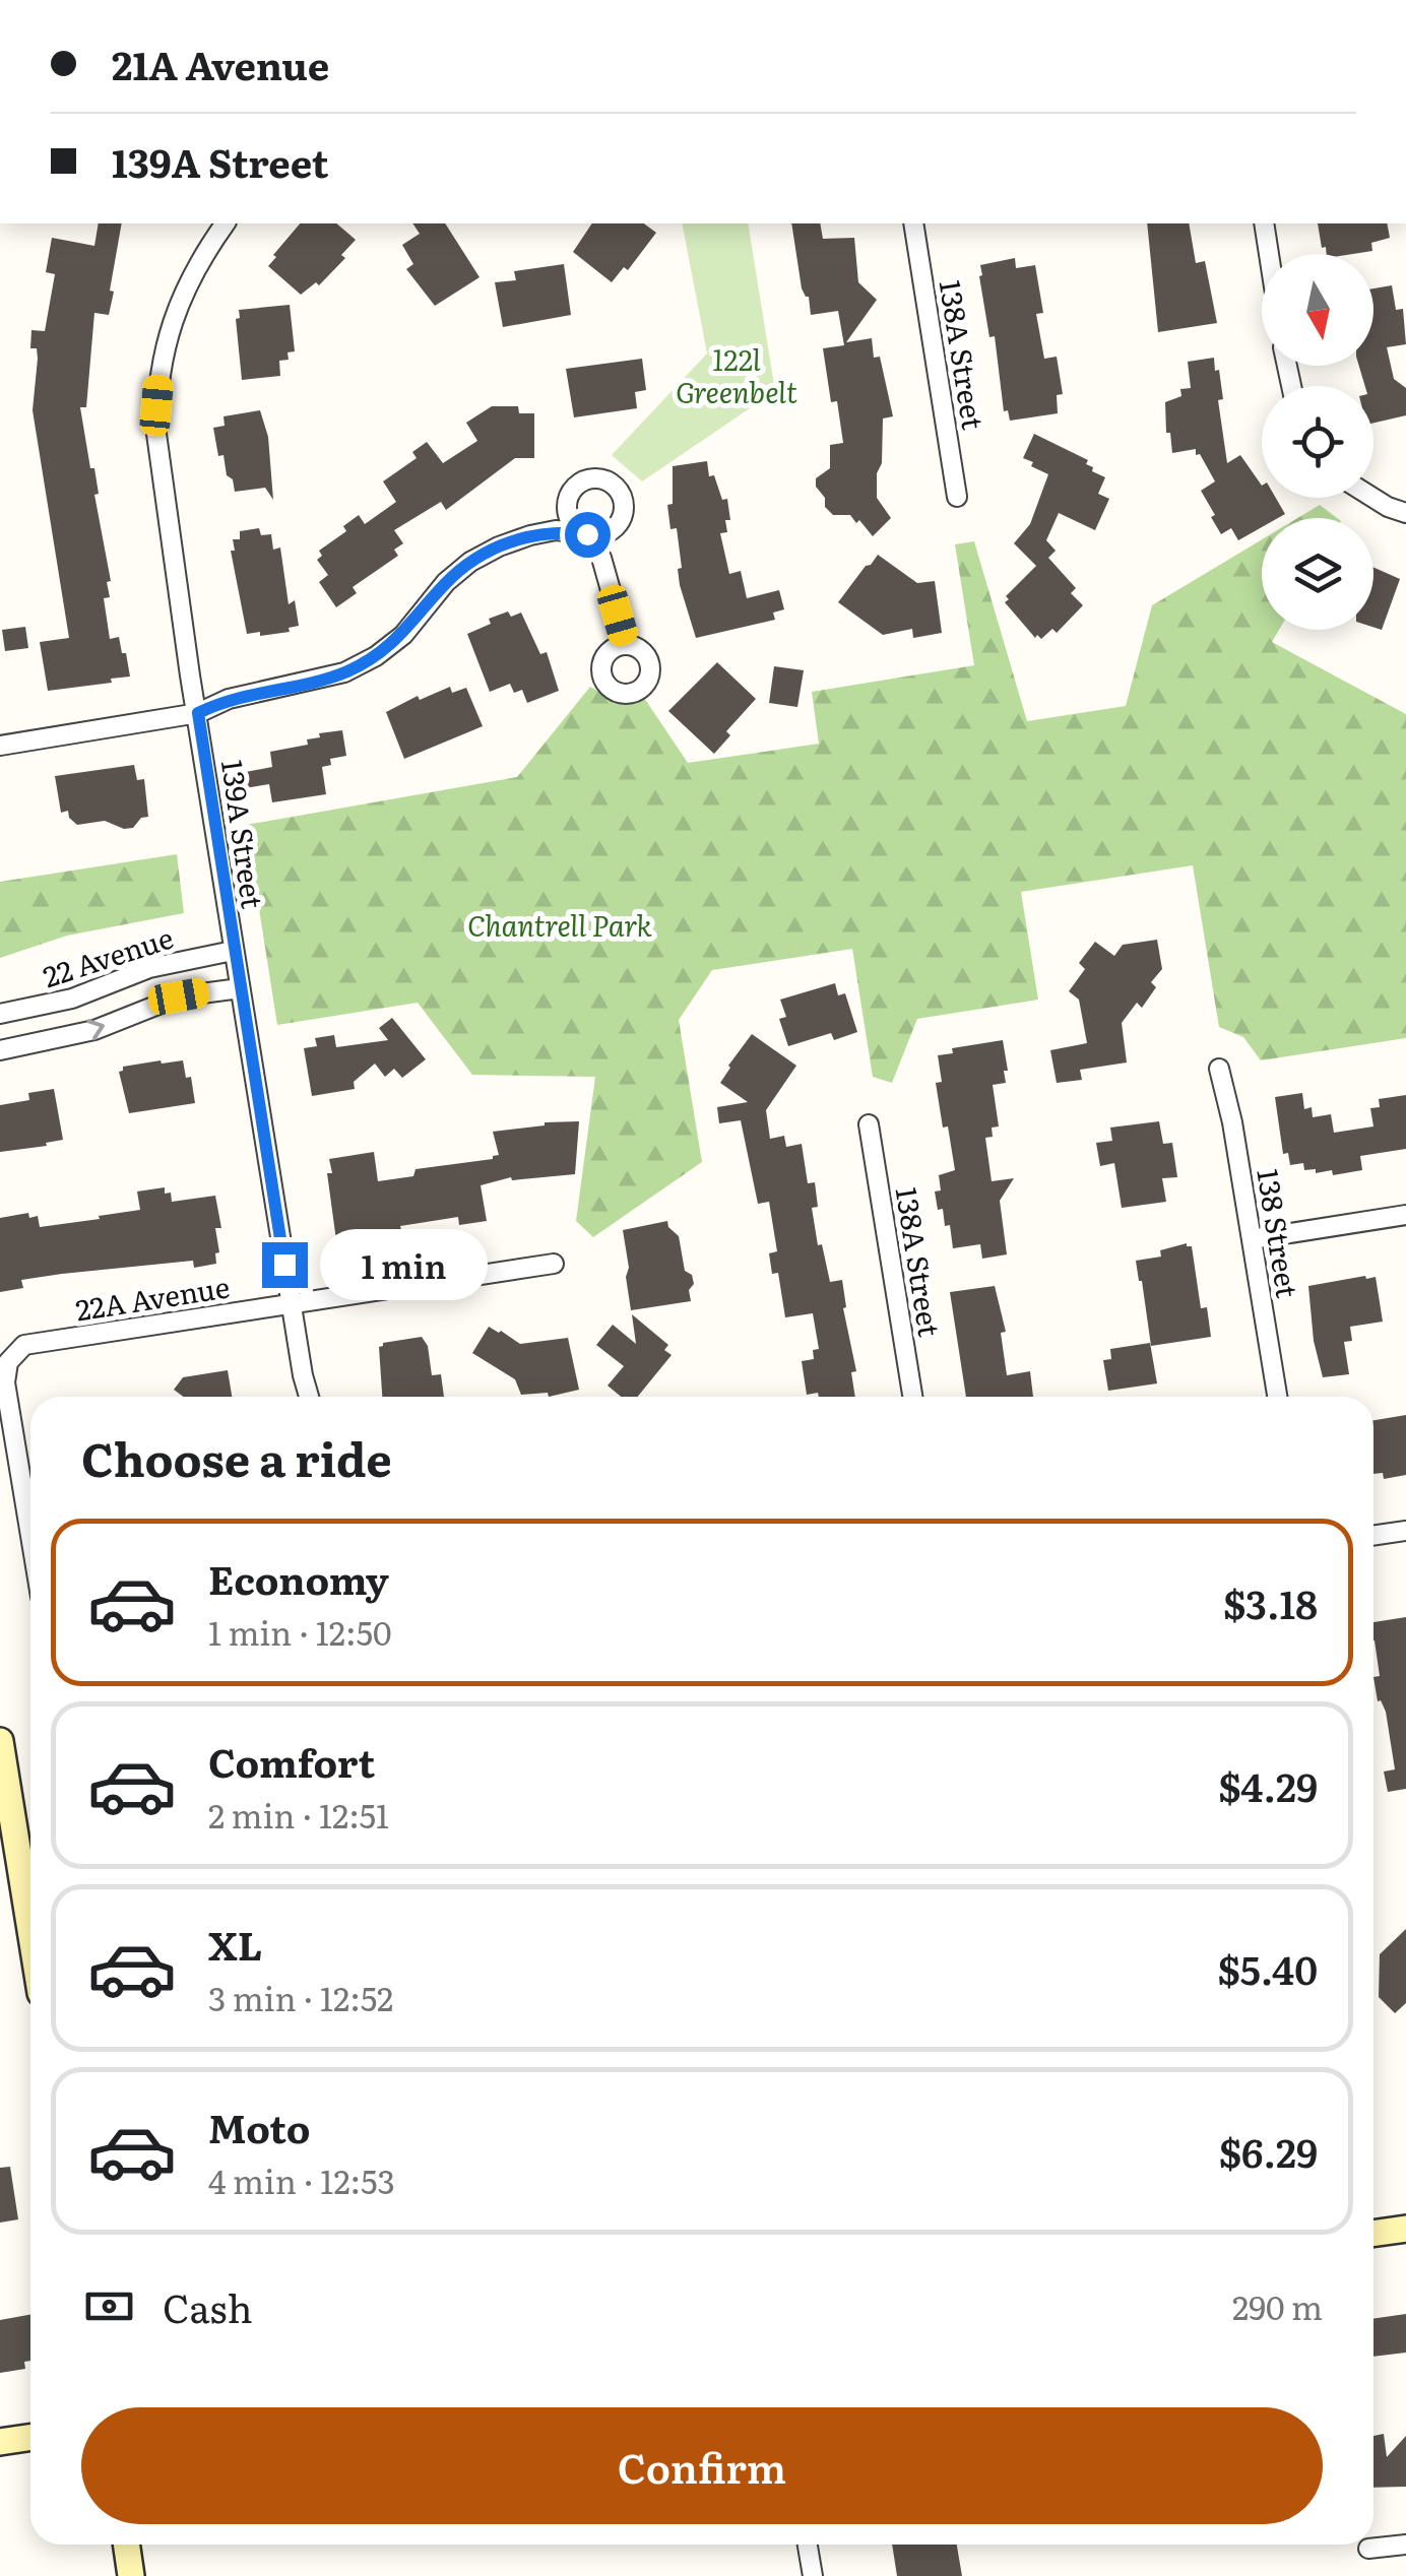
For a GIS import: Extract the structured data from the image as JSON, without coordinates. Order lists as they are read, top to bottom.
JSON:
{
  "streets": {
    "street": [
      "138A Street",
      "139A Street",
      "22 Avenue",
      "138 Street",
      "22A Avenue"
    ]
  },
  "crossings": [
    ["139A Street", "22 Avenue"],
    ["139A Street", "22A Avenue"]
  ],
  "parks": ["122l Greenbelt", "Chantrell Park"],
  "north": "bottom",
  "page": {
    "banner": ["21A Avenue", "139A Street"],
    "bubble": "1 min",
    "heading": "Choose a ride",
    "list": [
      {
        "name": "Economy",
        "note": "1 min · 12:50",
        "value": "$3.18"
      },
      {
        "name": "Comfort",
        "note": "2 min · 12:51",
        "value": "$4.29"
      },
      {
        "name": "XL",
        "note": "3 min · 12:52",
        "value": "$5.40"
      },
      {
        "name": "Moto",
        "note": "4 min · 12:53",
        "value": "$6.29"
      }
    ],
    "pay": ["Cash", "290 m"],
    "buttons": "Confirm"
  }
}
